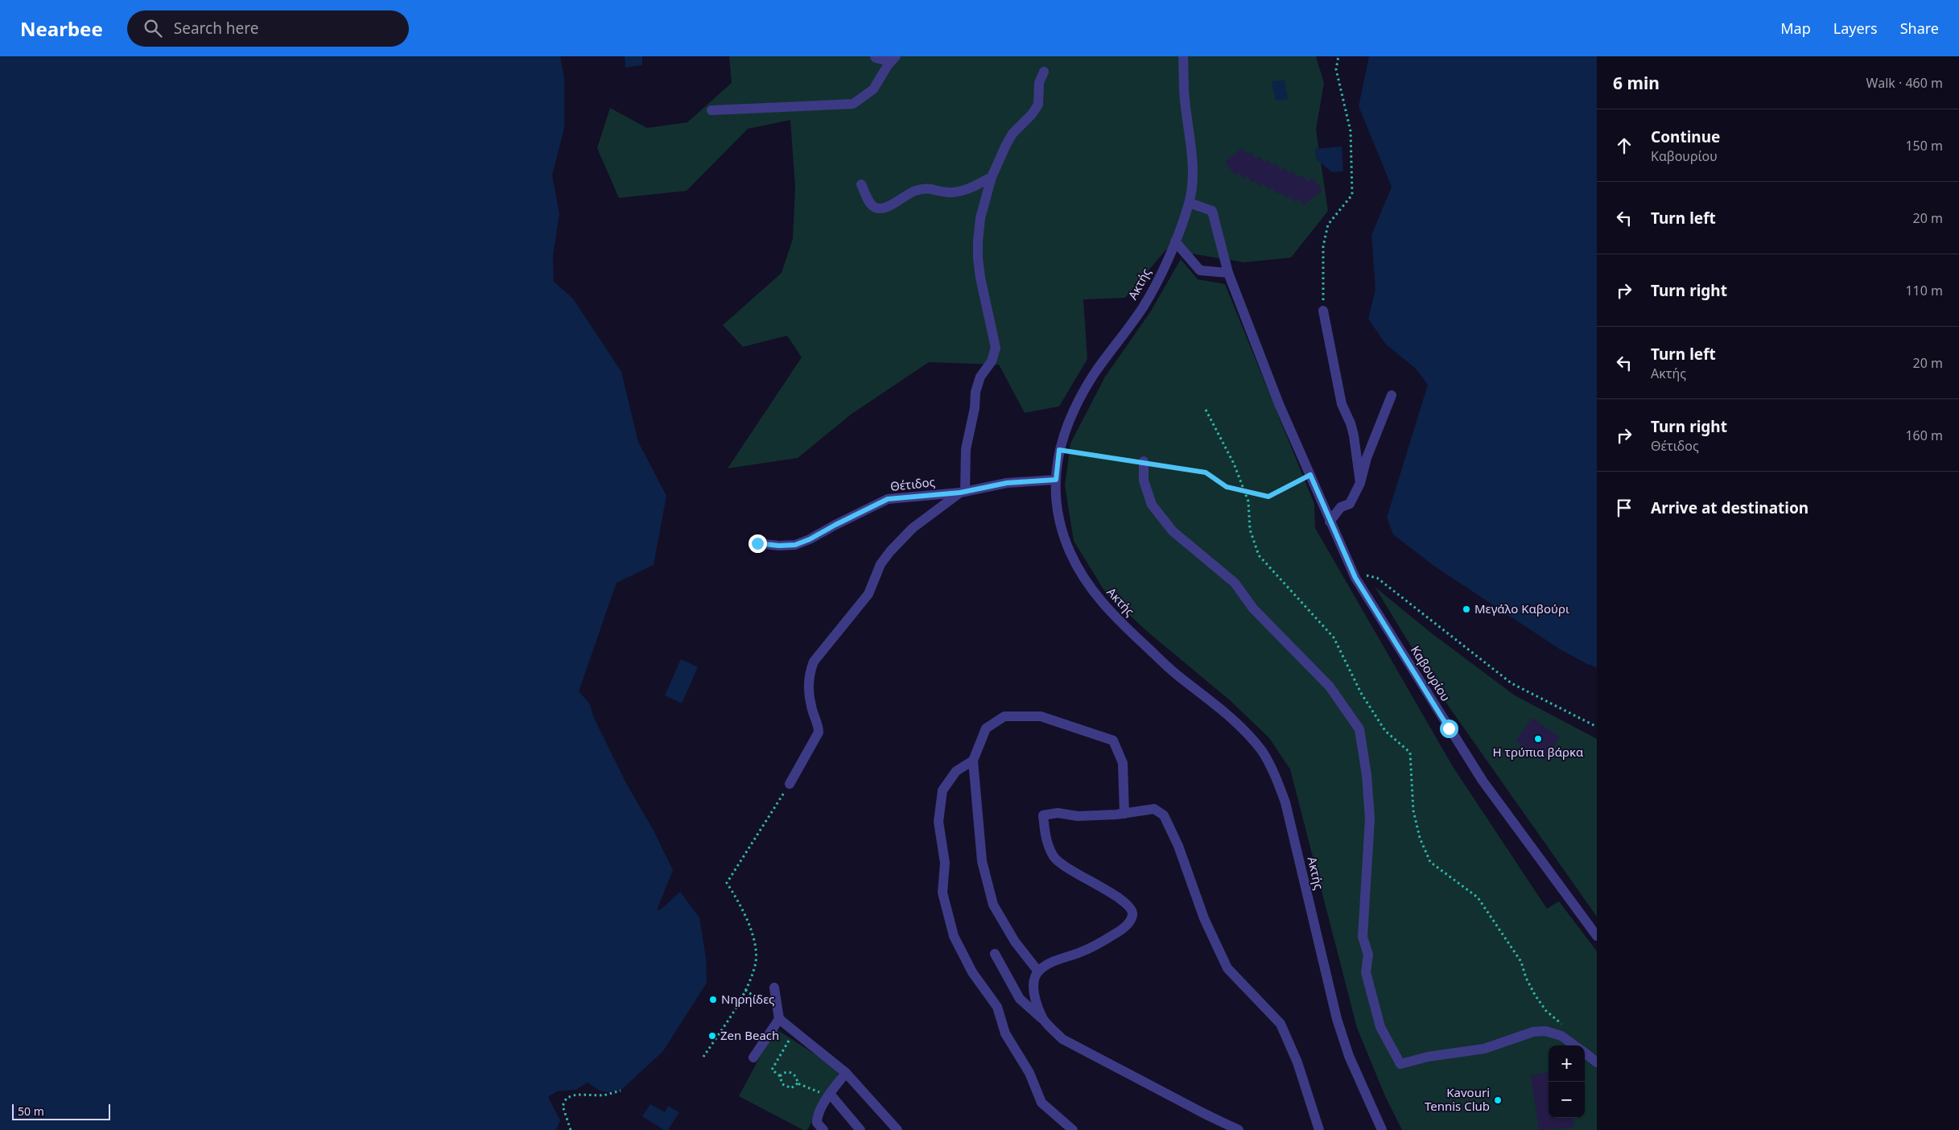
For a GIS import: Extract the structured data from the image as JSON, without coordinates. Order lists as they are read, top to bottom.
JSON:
{
  "streets": {
    "street": ["Ακτής", "Θέτιδος", "Καβουρίου"]
  },
  "crossings": [
    ["Ακτής", "Θέτιδος"],
    ["Ακτής", "Καβουρίου"]
  ],
  "places": [
    "Μεγάλο Καβούρι",
    "Η τρύπια βάρκα",
    "Νηρηίδες",
    "Zen Beach",
    "Kavouri Tennis Club"
  ],
  "scale_bar": "50 m",
  "page": {
    "header": "Nearbee",
    "search": "Search here",
    "nav": ["Map", "Layers", "Share"],
    "heading": ["6 min", "Walk · 460 m"],
    "list": [
      ["Continue", "Καβουρίου", "150 m"],
      ["Turn left", "20 m"],
      ["Turn right", "110 m"],
      ["Turn left", "Ακτής", "20 m"],
      ["Turn right", "Θέτιδος", "160 m"],
      "Arrive at destination"
    ],
    "map_buttons": ["+", "−"],
    "scale": "50 m"
  }
}
